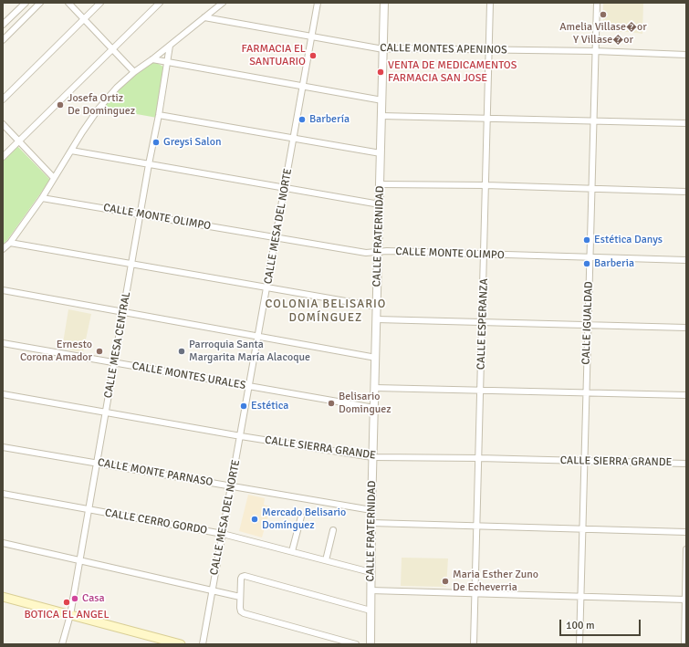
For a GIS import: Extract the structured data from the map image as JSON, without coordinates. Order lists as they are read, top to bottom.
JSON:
{
  "streets": {
    "street": [
      "CALLE MONTES APENINOS",
      "CALLE MONTE OLIMPO",
      "CALLE MESA DEL NORTE",
      "CALLE FRATERNIDAD",
      "CALLE IGUALDAD",
      "CALLE ESPERANZA",
      "CALLE MESA CENTRAL",
      "CALLE MONTES URALES",
      "CALLE SIERRA GRANDE",
      "CALLE MONTE PARNASO",
      "CALLE CERRO GORDO"
    ]
  },
  "crossings": [
    ["CALLE MONTES APENINOS", "CALLE MESA DEL NORTE"],
    ["CALLE MONTES APENINOS", "CALLE FRATERNIDAD"],
    ["CALLE MONTES APENINOS", "CALLE IGUALDAD"],
    ["CALLE MONTES APENINOS", "CALLE ESPERANZA"],
    ["CALLE MONTE OLIMPO", "CALLE MESA DEL NORTE"],
    ["CALLE MONTE OLIMPO", "CALLE FRATERNIDAD"],
    ["CALLE MONTE OLIMPO", "CALLE IGUALDAD"],
    ["CALLE MONTE OLIMPO", "CALLE ESPERANZA"],
    ["CALLE MONTE OLIMPO", "CALLE MESA CENTRAL"],
    ["CALLE MESA DEL NORTE", "CALLE MONTES URALES"],
    ["CALLE MESA DEL NORTE", "CALLE SIERRA GRANDE"],
    ["CALLE MESA DEL NORTE", "CALLE MONTE PARNASO"],
    ["CALLE MESA DEL NORTE", "CALLE CERRO GORDO"],
    ["CALLE FRATERNIDAD", "CALLE MONTES URALES"],
    ["CALLE FRATERNIDAD", "CALLE SIERRA GRANDE"],
    ["CALLE FRATERNIDAD", "CALLE MONTE PARNASO"],
    ["CALLE FRATERNIDAD", "CALLE CERRO GORDO"],
    ["CALLE IGUALDAD", "CALLE SIERRA GRANDE"],
    ["CALLE ESPERANZA", "CALLE SIERRA GRANDE"],
    ["CALLE MESA CENTRAL", "CALLE MONTES URALES"],
    ["CALLE MESA CENTRAL", "CALLE SIERRA GRANDE"],
    ["CALLE MESA CENTRAL", "CALLE MONTE PARNASO"],
    ["CALLE MESA CENTRAL", "CALLE CERRO GORDO"]
  ],
  "districts": ["COLONIA BELISARIO DOMÍNGUEZ"],
  "places": [
    "Amelia Villase�or Y Villase�or",
    "FARMACIA EL SANTUARIO",
    "VENTA DE MEDICAMENTOS FARMACIA SAN JOSE",
    "Josefa Ortiz De Dominguez",
    "Barbería",
    "Greysi Salon",
    "Estética Danys",
    "Barberia",
    "Ernesto Corona Amador",
    "Parroquia Santa Margarita María Alacoque",
    "Belisario Dominguez",
    "Estética",
    "Mercado Belisario Domínguez",
    "Maria Esther Zuno De Echeverria",
    "Casa",
    "BOTICA EL ANGEL"
  ],
  "scale_bar": "100 m"
}
